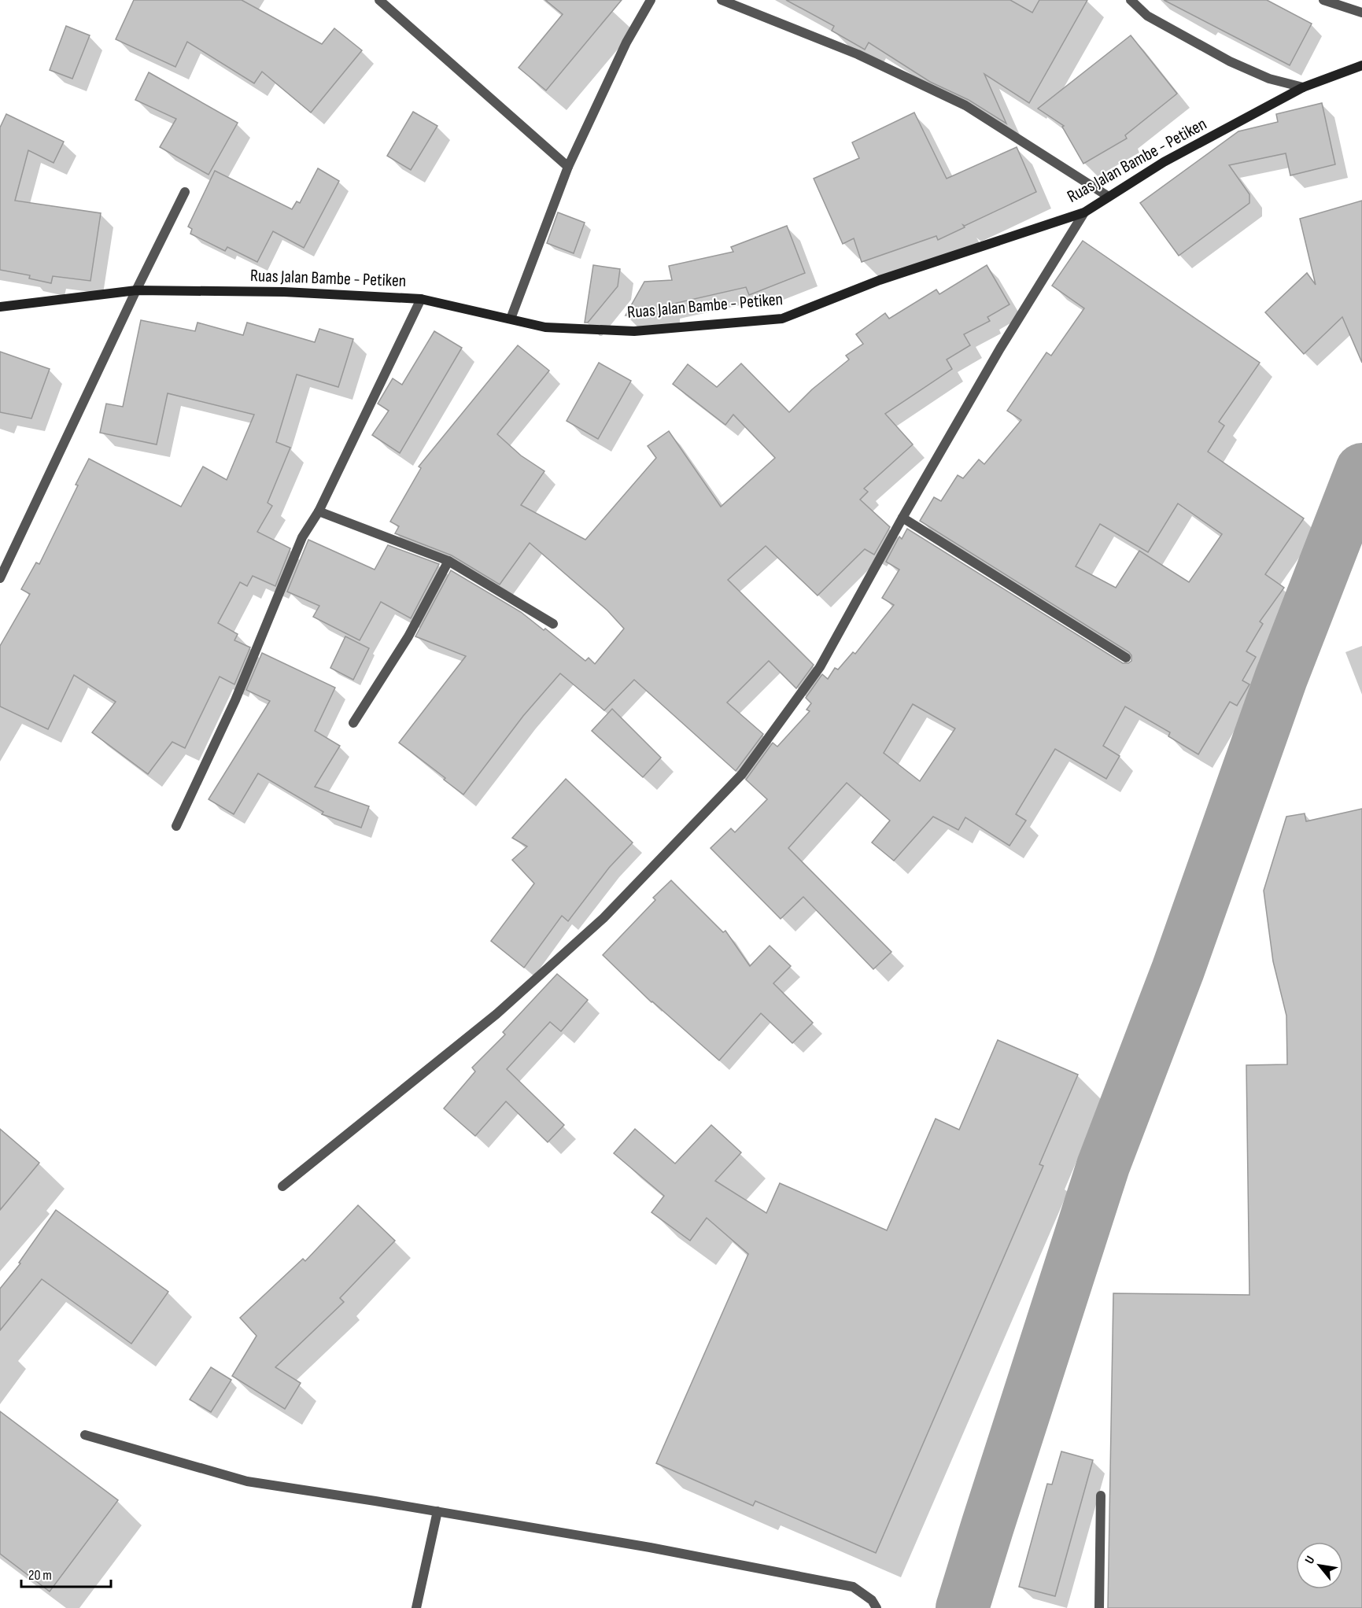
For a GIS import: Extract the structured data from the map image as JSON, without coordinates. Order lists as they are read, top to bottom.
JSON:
{
  "streets": {
    "main road": ["Ruas Jalan Bambe - Petiken"]
  },
  "scale_bar": "20 m",
  "north": "top left"
}
